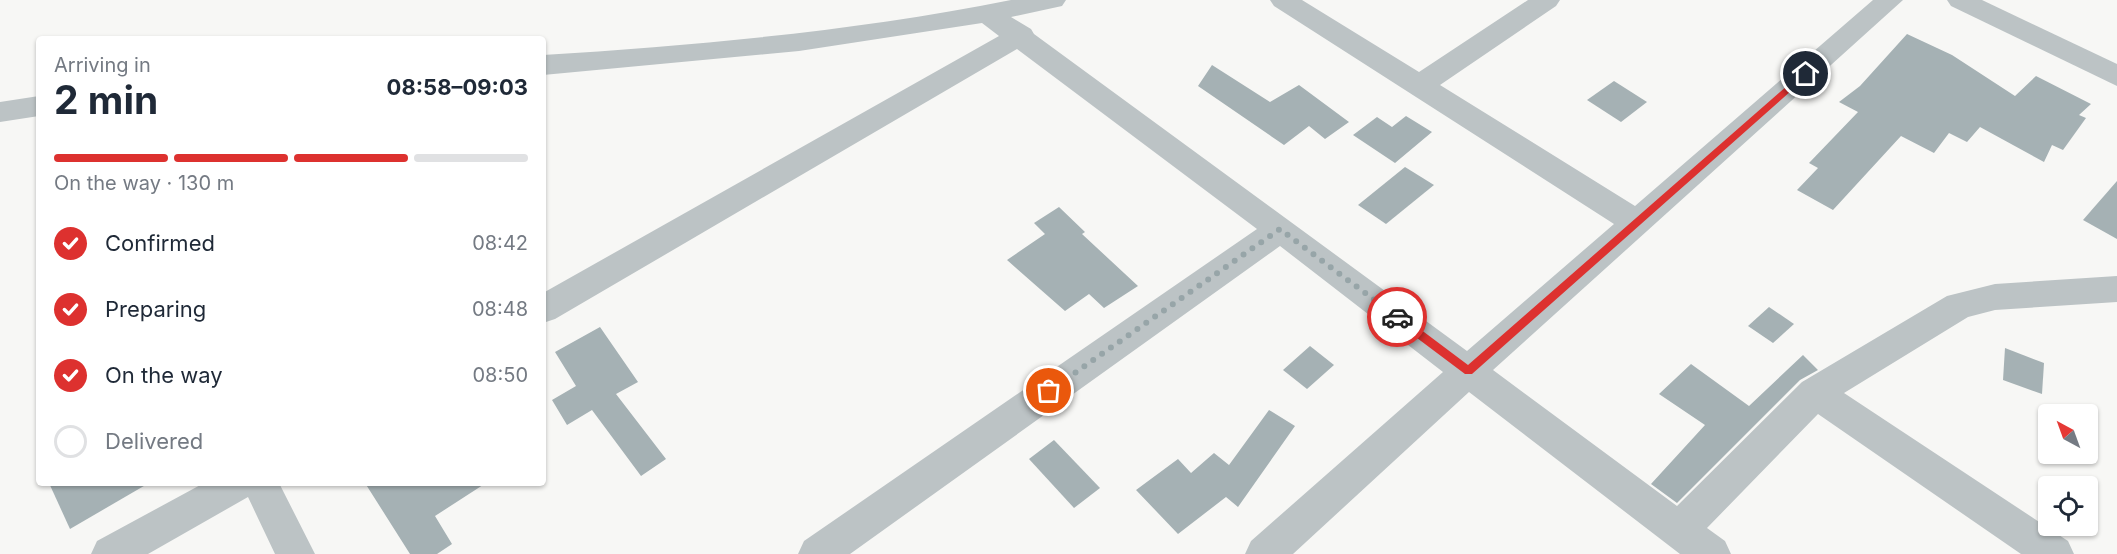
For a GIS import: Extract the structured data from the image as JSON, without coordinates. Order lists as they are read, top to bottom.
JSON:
{
  "north": "top left",
  "page": {
    "heading": ["2 min", "Arriving in", "08:58–09:03"],
    "bar": "On the way · 130 m",
    "list": [
      ["Confirmed", "08:42"],
      ["Preparing", "08:48"],
      ["On the way", "08:50"],
      "Delivered"
    ]
  }
}
